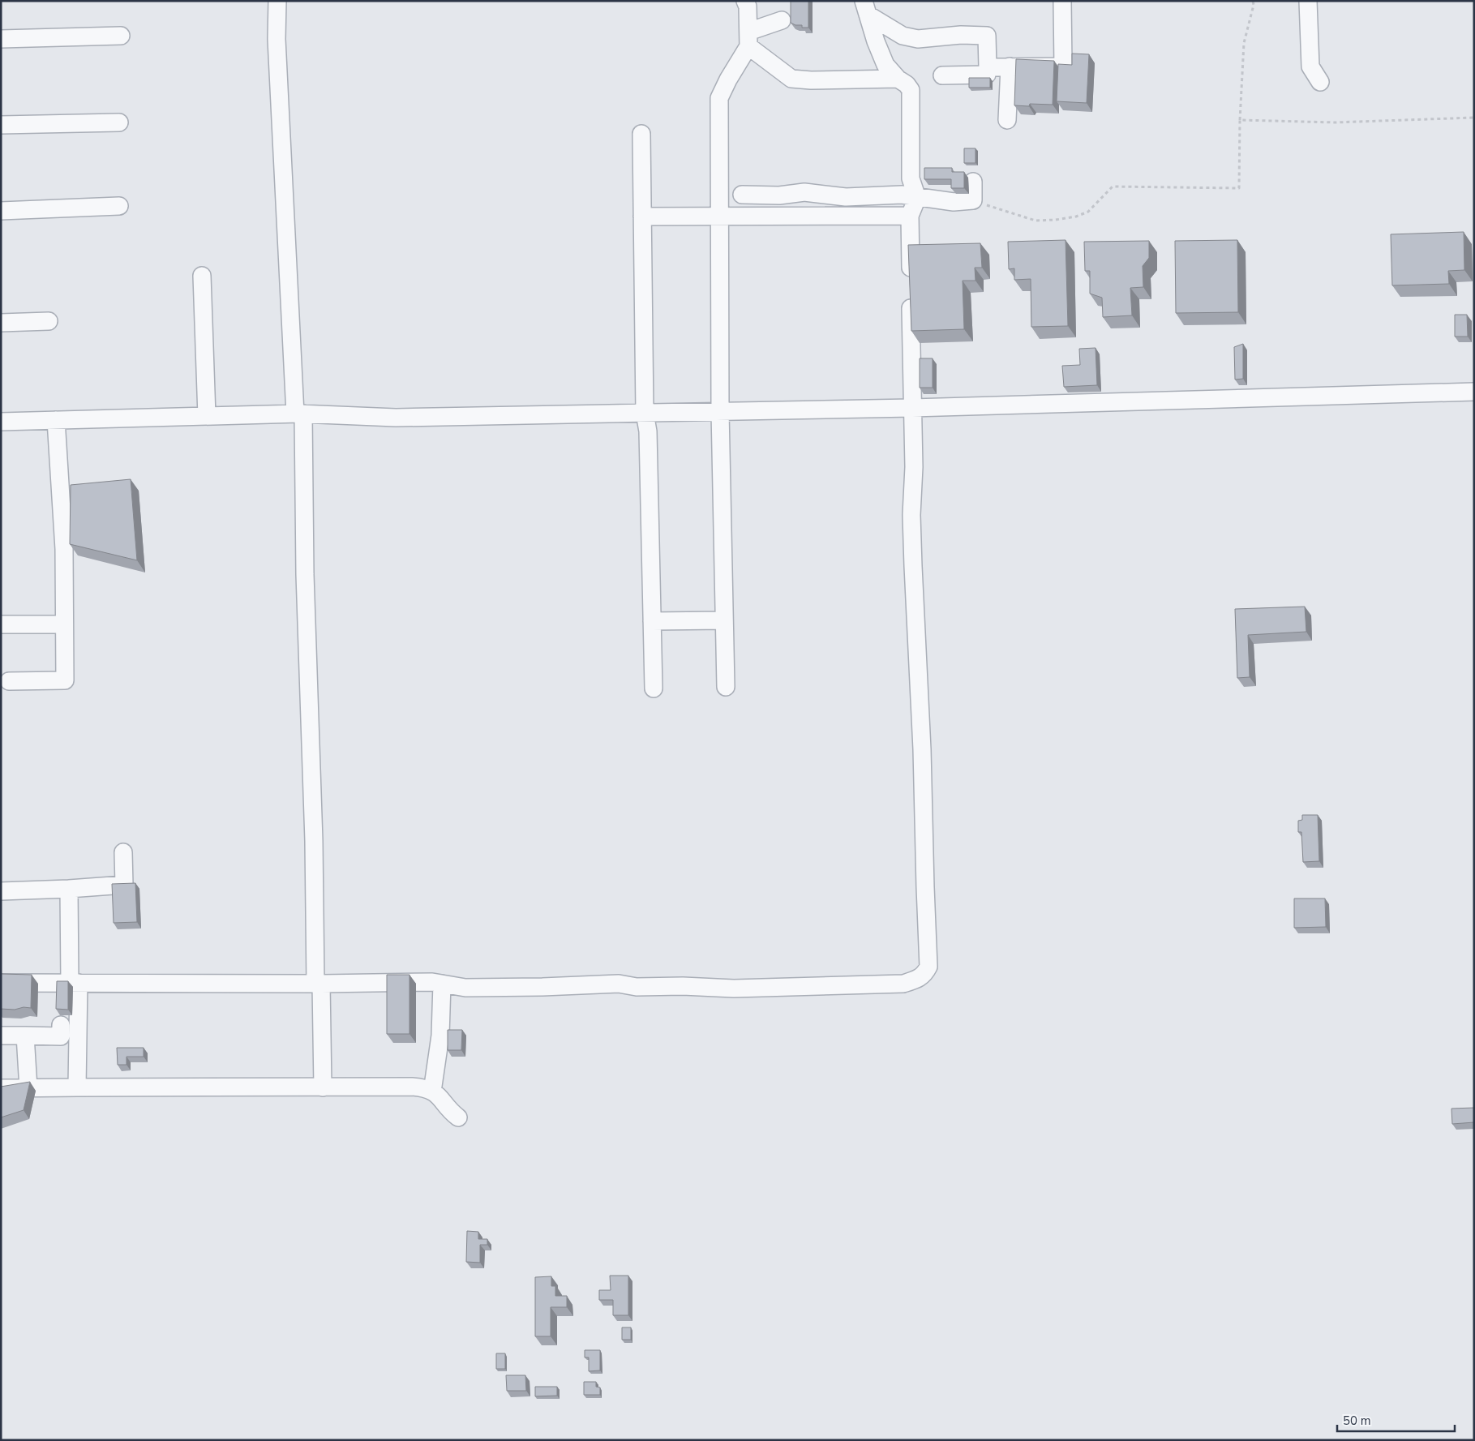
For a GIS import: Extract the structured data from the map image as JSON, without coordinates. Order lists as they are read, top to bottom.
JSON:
{
  "scale_bar": "50 m"
}
